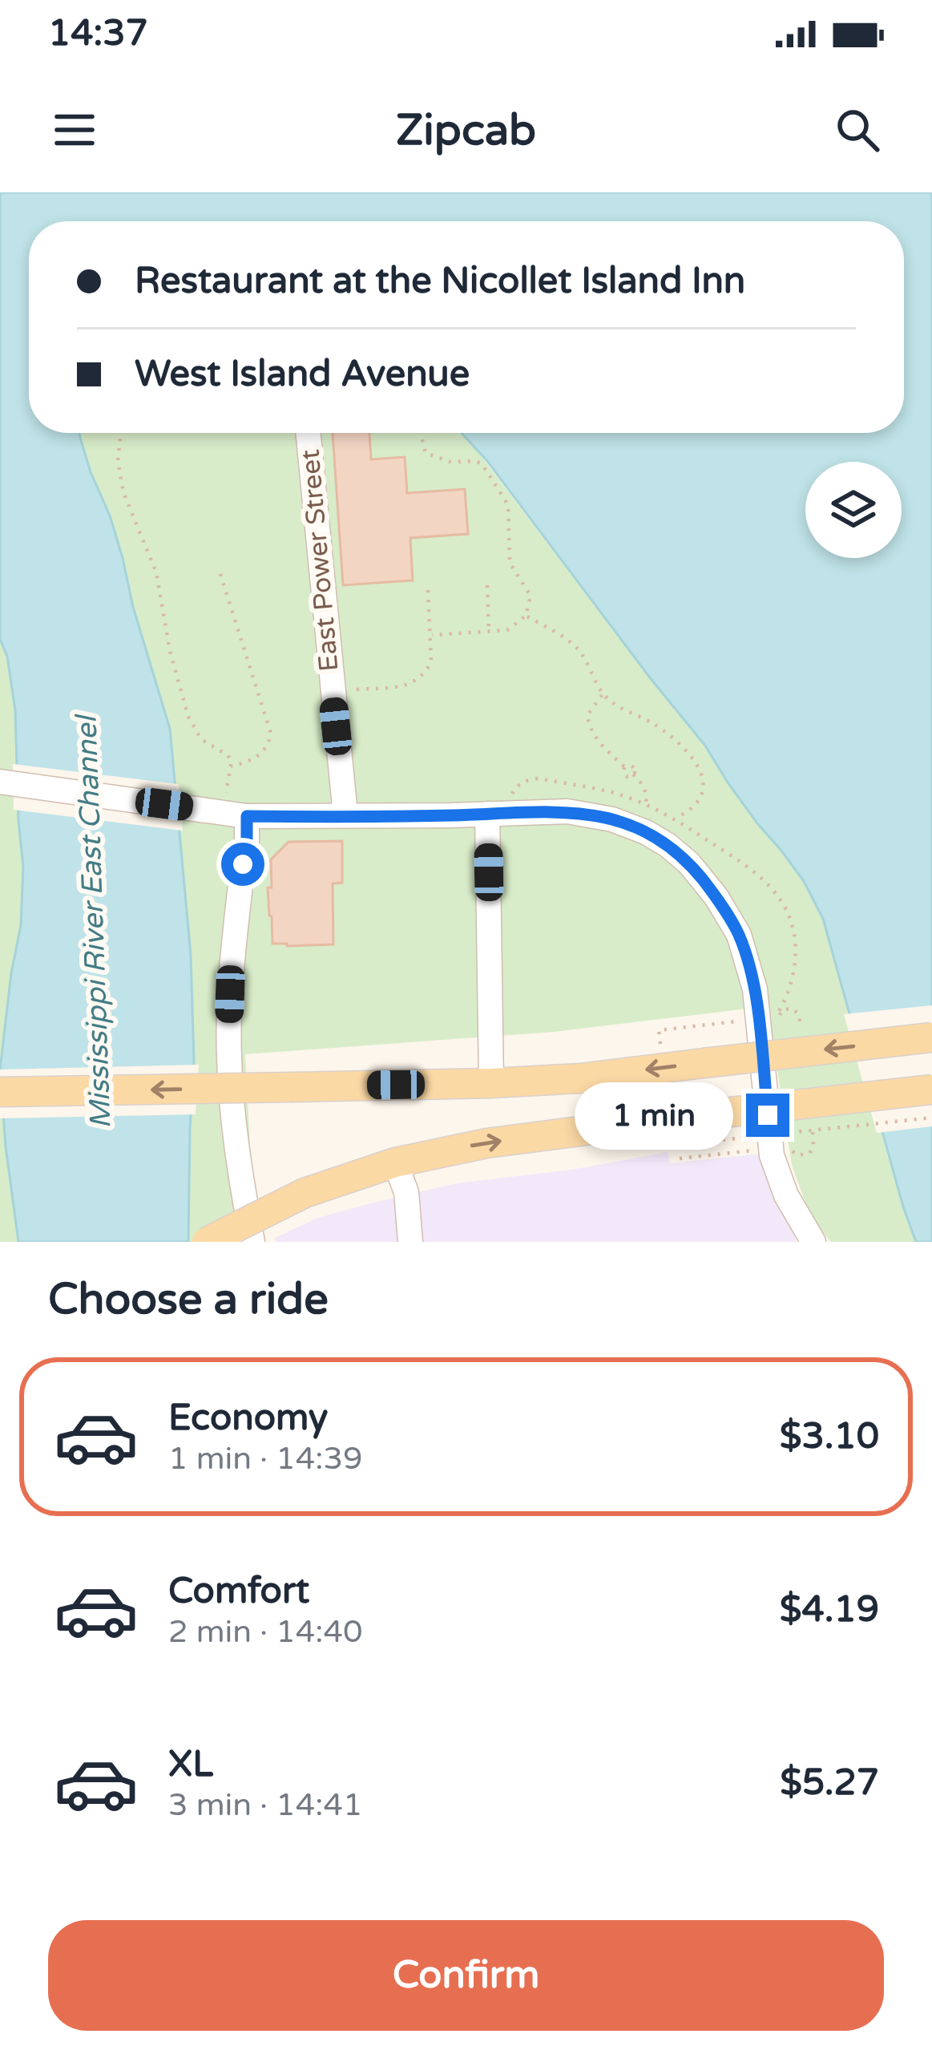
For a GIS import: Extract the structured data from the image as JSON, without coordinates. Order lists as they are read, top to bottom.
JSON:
{
  "streets": {
    "street": ["East Power Street"]
  },
  "water": ["Mississippi River East Channel"],
  "page": {
    "status": "14:37",
    "header": "Zipcab",
    "banner": ["Restaurant at the Nicollet Island Inn", "West Island Avenue"],
    "bubble": "1 min",
    "heading": "Choose a ride",
    "list": [
      {
        "name": "Economy",
        "note": "1 min · 14:39",
        "value": "$3.10"
      },
      {
        "name": "Comfort",
        "note": "2 min · 14:40",
        "value": "$4.19"
      },
      {
        "name": "XL",
        "note": "3 min · 14:41",
        "value": "$5.27"
      }
    ],
    "buttons": "Confirm"
  }
}
